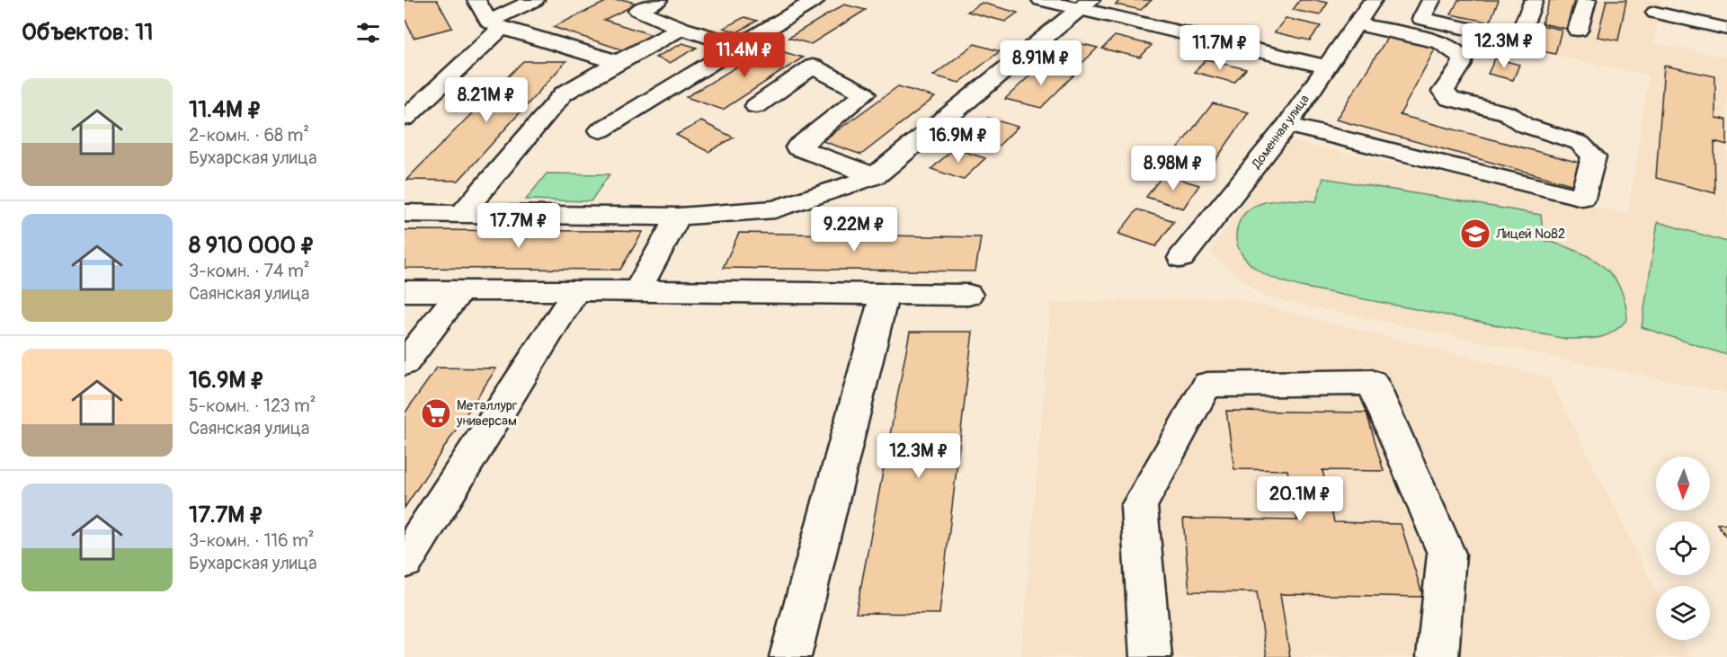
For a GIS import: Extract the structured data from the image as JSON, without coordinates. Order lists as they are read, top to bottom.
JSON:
{
  "streets": {
    "street": ["Доменная улица"]
  },
  "places": {
    "school or university": ["Лицей №82"],
    "supermarket": ["Металлург универсам"]
  },
  "north": "bottom",
  "page": {
    "heading": "Объектов: 11",
    "price": [
      "12.3M ₽",
      "11.7M ₽",
      "11.4M ₽",
      "8.91M ₽",
      "8.21M ₽",
      "16.9M ₽",
      "8.98M ₽",
      "17.7M ₽",
      "9.22M ₽",
      "12.3M ₽",
      "20.1M ₽"
    ],
    "list": [
      {
        "name": "11.4M ₽",
        "note": "2-комн. · 68 m² · Бухарская улица"
      },
      {
        "name": "8 910 000 ₽",
        "note": "3-комн. · 74 m² · Саянская улица"
      },
      {
        "name": "16.9M ₽",
        "note": "5-комн. · 123 m² · Саянская улица"
      },
      {
        "name": "17.7M ₽",
        "note": "3-комн. · 116 m² · Бухарская улица"
      }
    ]
  }
}
